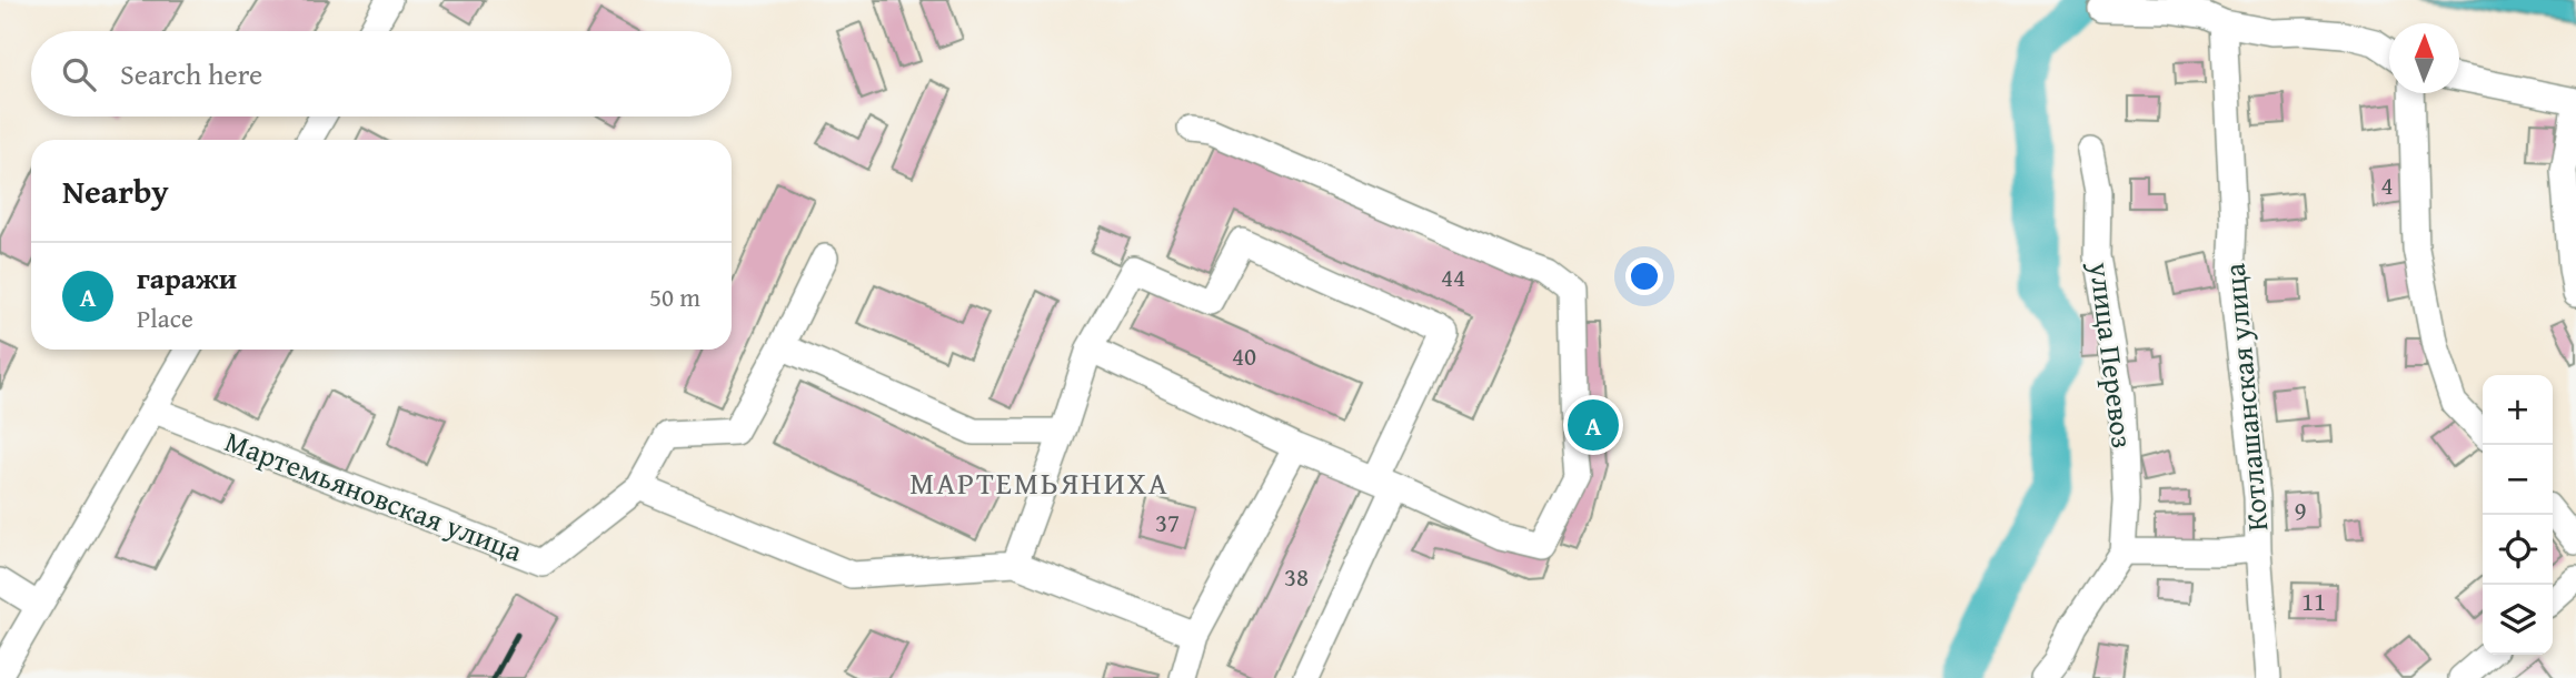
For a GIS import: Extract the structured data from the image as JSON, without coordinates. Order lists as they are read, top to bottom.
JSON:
{
  "streets": {
    "street": ["улица Перевоз", "Котлашанская улица", "Мартемьяновская улица"]
  },
  "districts": ["МАРТЕМЬЯНИХА"],
  "house_numbers": [
    "4",
    "44",
    "40",
    "9",
    "37",
    "38",
    "11"
  ],
  "north": "top",
  "page": {
    "search": "Search here",
    "heading": "Nearby",
    "list": [
      {
        "mark": "A",
        "name": "гаражи",
        "note": "Place",
        "value": "50 m"
      }
    ],
    "map_buttons": ["+", "−"],
    "pins": "A"
  }
}
